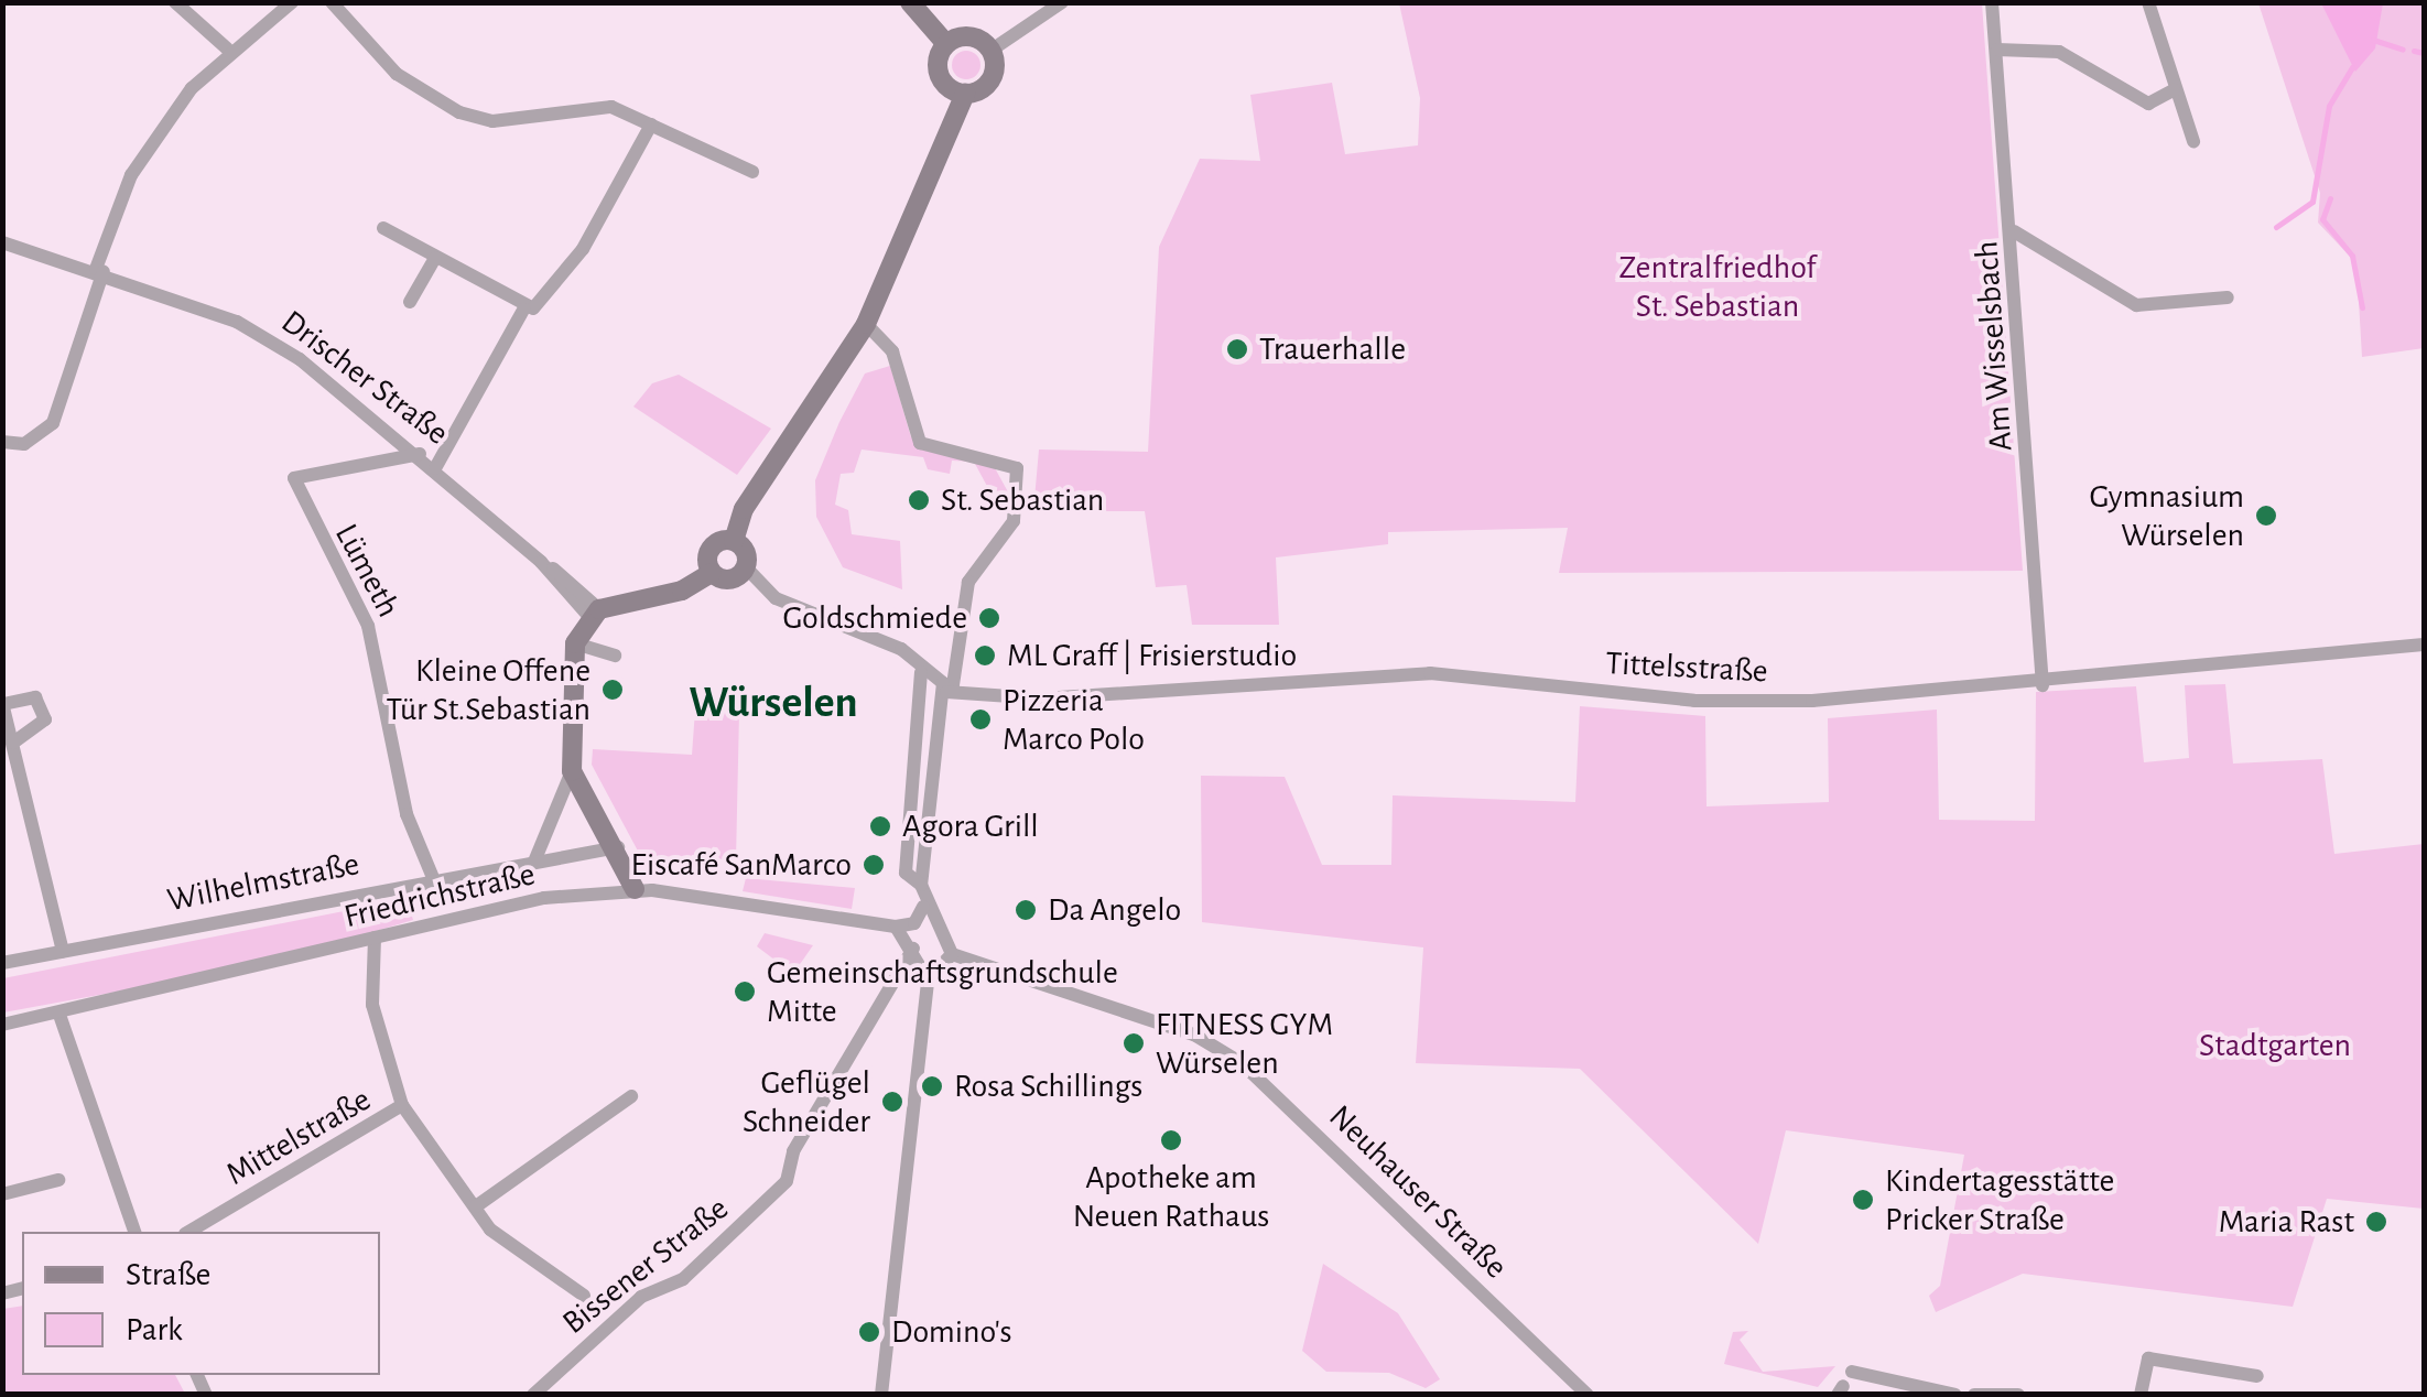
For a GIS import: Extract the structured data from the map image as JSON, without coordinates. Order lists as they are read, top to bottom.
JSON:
{
  "streets": {
    "street": [
      "Am Wisselsbach",
      "Drischer Straße",
      "Lümeth",
      "Tittelsstraße",
      "Wilhelmstraße",
      "Friedrichstraße",
      "Mittelstraße",
      "Neuhauser Straße",
      "Bissener Straße"
    ]
  },
  "crossings": [
    ["Am Wisselsbach", "Tittelsstraße"],
    ["Drischer Straße", "Lümeth"],
    ["Lümeth", "Wilhelmstraße"],
    ["Friedrichstraße", "Mittelstraße"]
  ],
  "districts": ["Würselen"],
  "parks": ["Zentralfriedhof St. Sebastian", "Stadtgarten"],
  "places": [
    "Trauerhalle",
    "St. Sebastian",
    "Gymnasium Würselen",
    "Goldschmiede",
    "ML Graff | Frisierstudio",
    "Kleine Offene Tür St.Sebastian",
    "Pizzeria Marco Polo",
    "Agora Grill",
    "Eiscafé SanMarco",
    "Da Angelo",
    "Gemeinschaftsgrundschule Mitte",
    "FITNESS GYM Würselen",
    "Rosa Schillings",
    "Geflügel Schneider",
    "Apotheke am Neuen Rathaus",
    "Kindertagesstätte Pricker Straße",
    "Maria Rast",
    "Domino's"
  ],
  "legend": ["Straße", "Park"]
}
